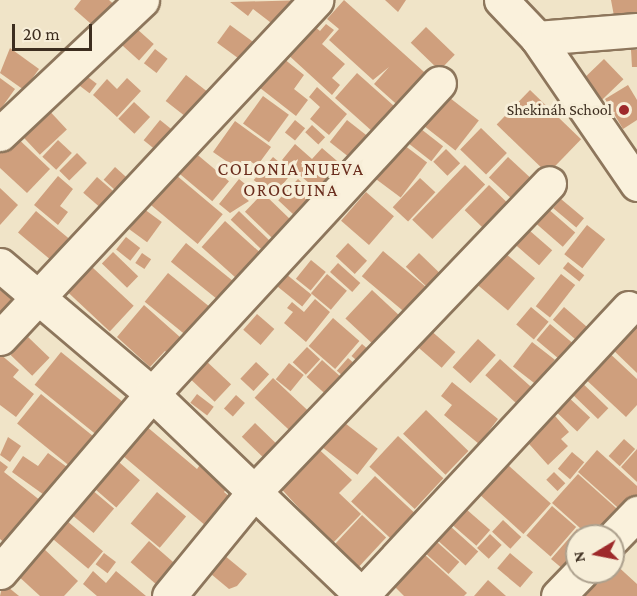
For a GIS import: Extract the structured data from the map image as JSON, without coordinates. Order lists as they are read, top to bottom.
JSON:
{
  "districts": ["COLONIA NUEVA OROCUINA"],
  "places": ["Shekináh School"],
  "scale_bar": "20 m",
  "north": "left"
}
